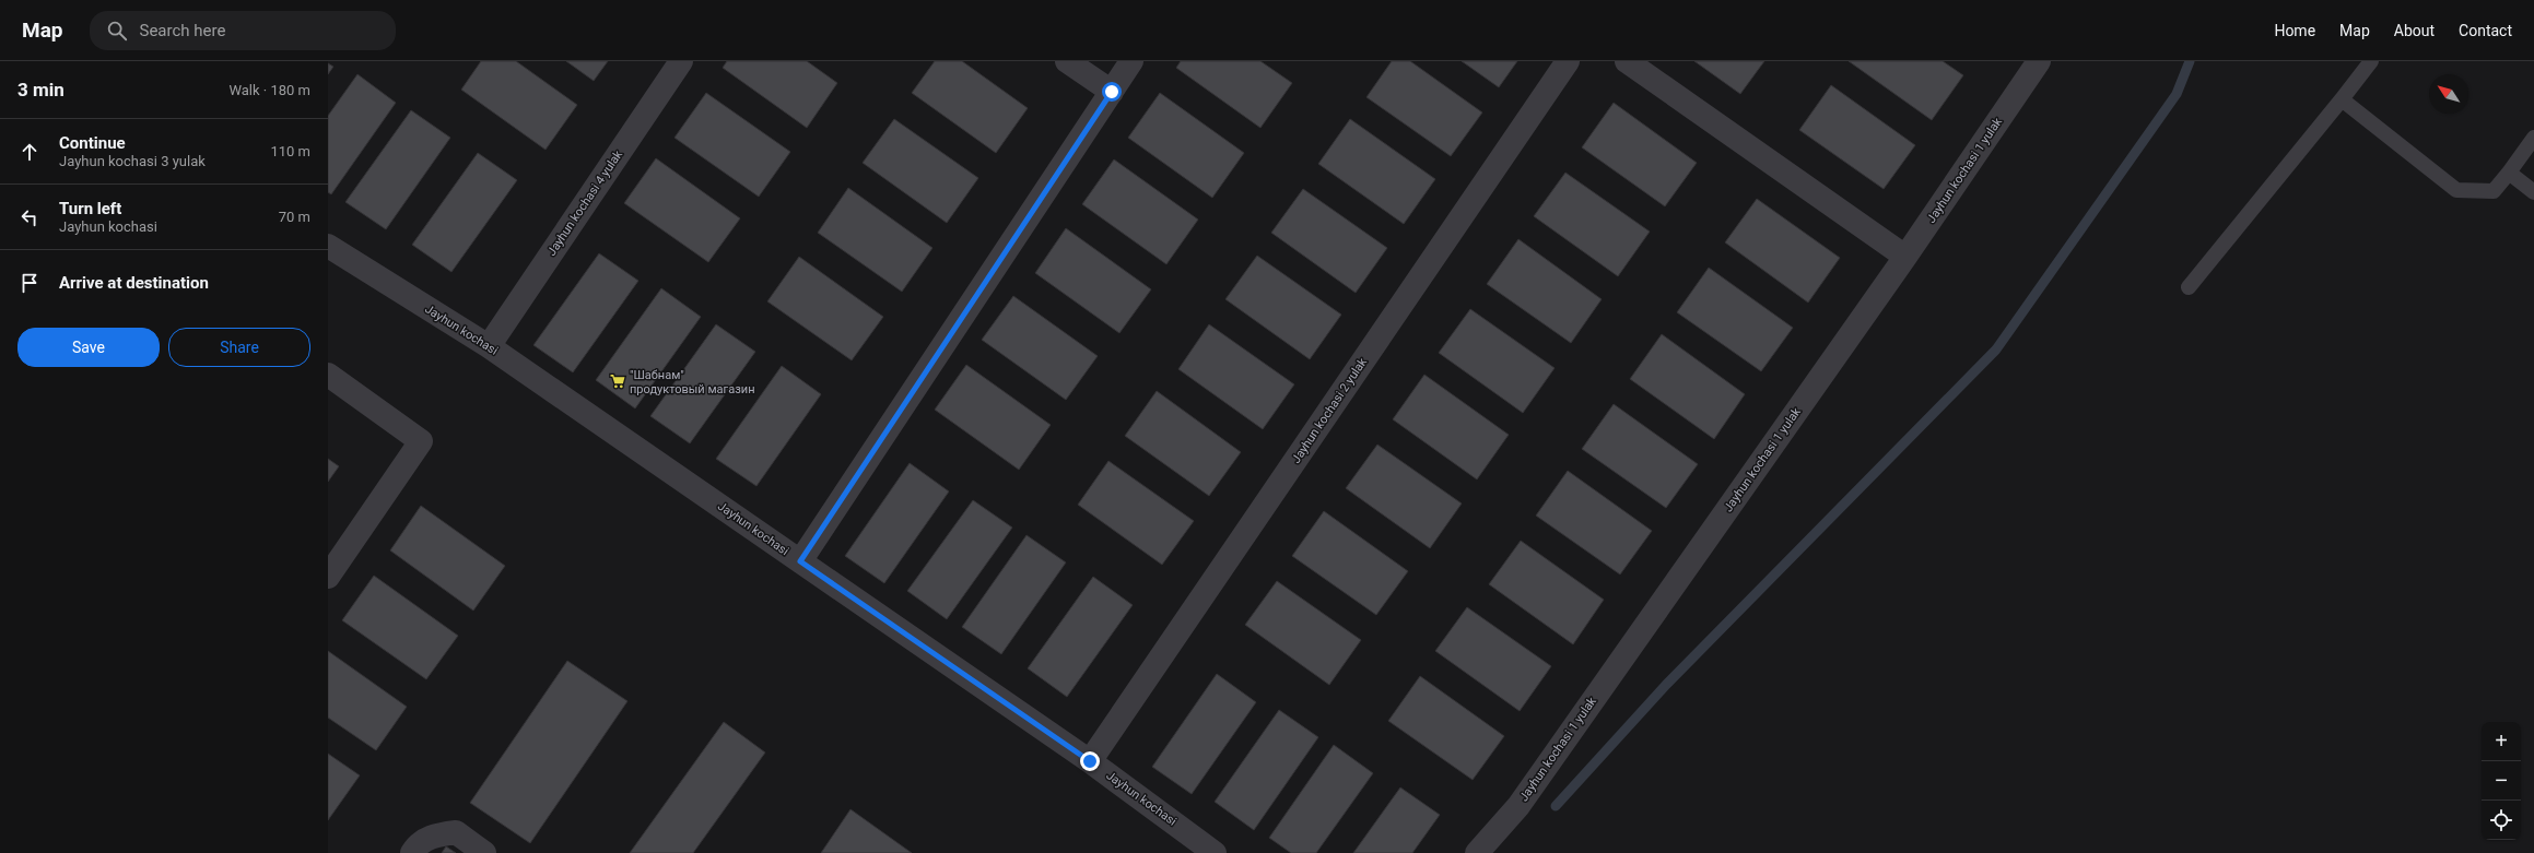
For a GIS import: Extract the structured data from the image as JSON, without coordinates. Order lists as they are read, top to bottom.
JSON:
{
  "streets": {
    "street": [
      "Jayhun kochasi 1 yulak",
      "Jayhun kochasi 4 yulak",
      "Jayhun kochasi",
      "Jayhun kochasi 2 yulak"
    ]
  },
  "crossings": [
    ["Jayhun kochasi 4 yulak", "Jayhun kochasi"],
    ["Jayhun kochasi", "Jayhun kochasi 2 yulak"]
  ],
  "places": {
    "supermarket": ["\"Шабнам\" продуктовый магазин"]
  },
  "north": "top left",
  "page": {
    "header": "Map",
    "search": "Search here",
    "nav": [
      "Home",
      "Map",
      "About",
      "Contact"
    ],
    "heading": ["3 min", "Walk · 180 m"],
    "list": [
      ["Continue", "Jayhun kochasi 3 yulak", "110 m"],
      ["Turn left", "Jayhun kochasi", "70 m"],
      "Arrive at destination"
    ],
    "buttons": ["Save", "Share"],
    "map_buttons": ["+", "−"]
  }
}
